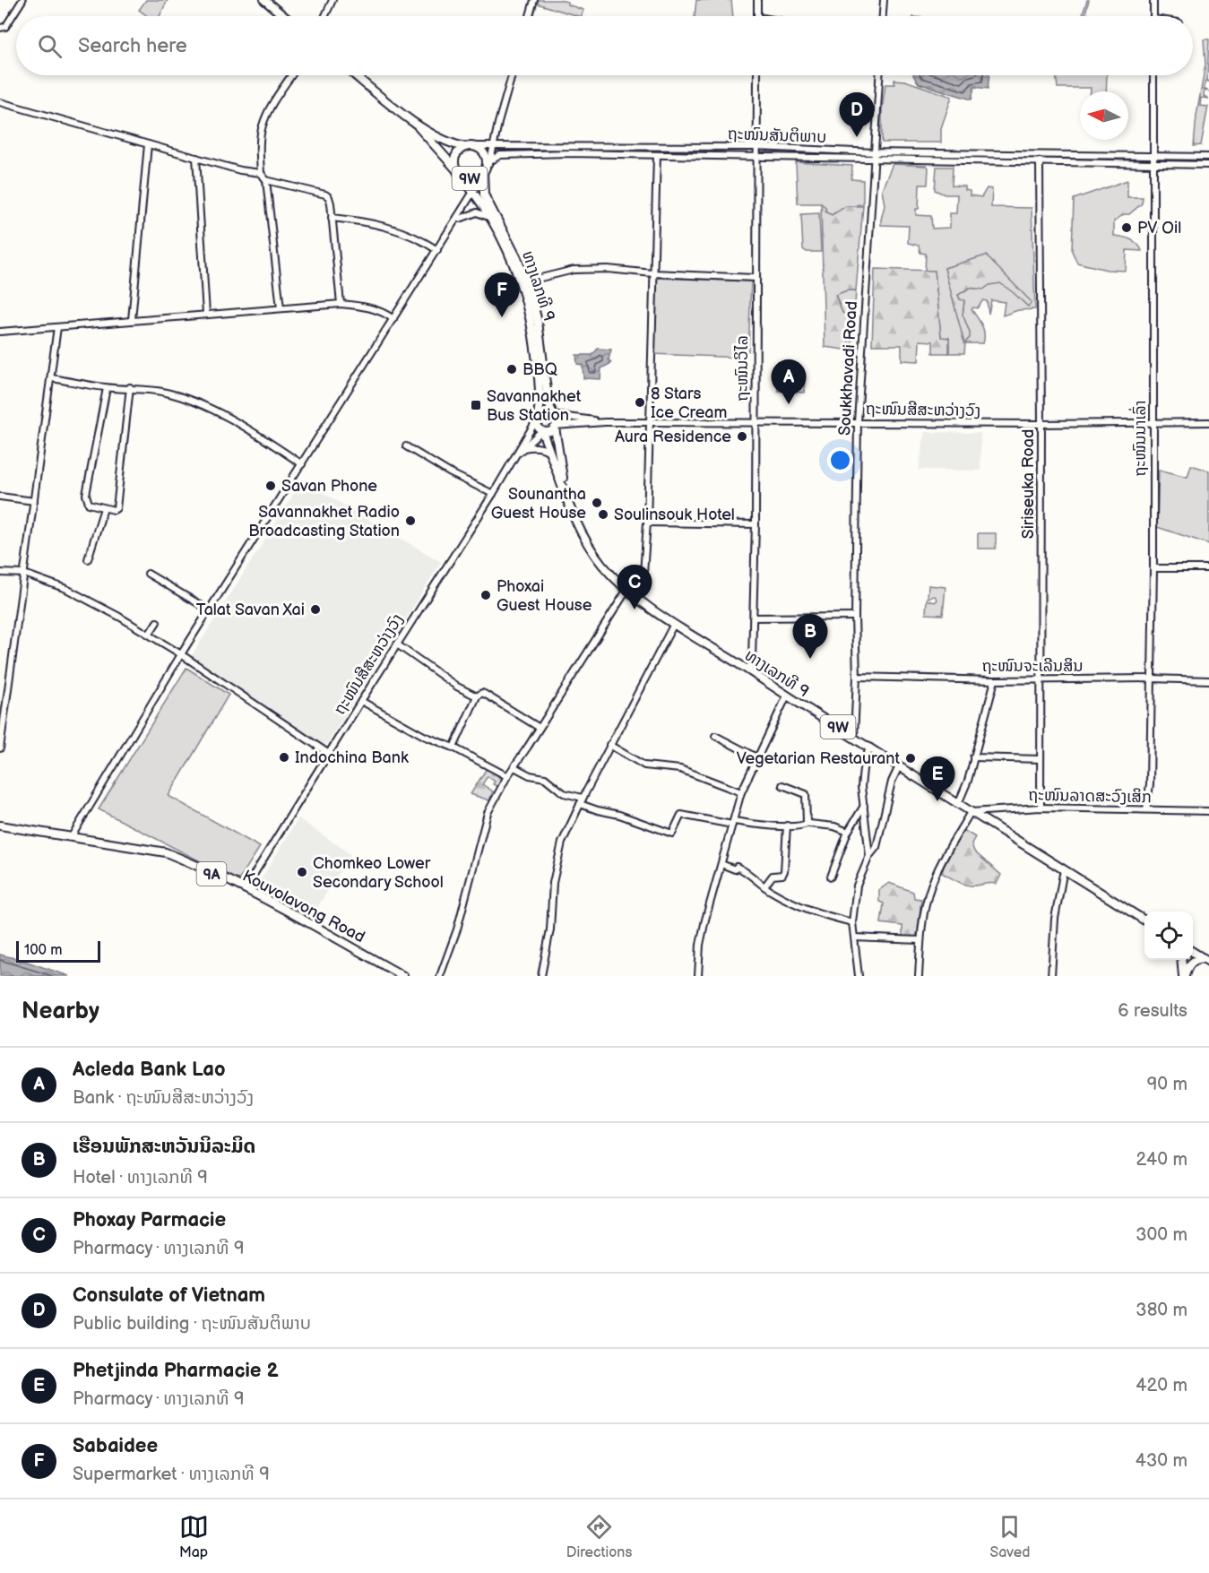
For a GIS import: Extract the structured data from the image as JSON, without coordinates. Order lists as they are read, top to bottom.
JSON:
{
  "streets": {
    "main road": [
      "9W",
      "ທາງເລກທີ 9",
      "9A",
      "Kouvolavong Road"
    ],
    "street": [
      "ຖະໜົນສັນຕິພາບ",
      "ຖະໜົນວິໄລ",
      "Soukkhavadi Road",
      "ຖະໜົນສີສະຫວ່າງວົງ",
      "ຖະໜົນນາເລົ່າ",
      "Siriseuka Road",
      "ຖະໜົນຈະເລີນສິນ",
      "ຖະໜົນລາດສະວົງເສິກ"
    ]
  },
  "crossings": [
    ["ຖະໜົນສັນຕິພາບ", "9W"],
    ["ຖະໜົນສັນຕິພາບ", "ທາງເລກທີ 9"],
    ["ຖະໜົນສັນຕິພາບ", "ຖະໜົນວິໄລ"],
    ["ຖະໜົນສັນຕິພາບ", "Soukkhavadi Road"],
    ["ຖະໜົນສັນຕິພາບ", "ຖະໜົນນາເລົ່າ"],
    ["ຖະໜົນສັນຕິພາບ", "Siriseuka Road"],
    ["9W", "ທາງເລກທີ 9"],
    ["ທາງເລກທີ 9", "ຖະໜົນວິໄລ"],
    ["ທາງເລກທີ 9", "Soukkhavadi Road"],
    ["ທາງເລກທີ 9", "ຖະໜົນສີສະຫວ່າງວົງ"],
    ["ທາງເລກທີ 9", "ຖະໜົນລາດສະວົງເສິກ"],
    ["ຖະໜົນວິໄລ", "ຖະໜົນສີສະຫວ່າງວົງ"],
    ["Soukkhavadi Road", "ຖະໜົນສີສະຫວ່າງວົງ"],
    ["Soukkhavadi Road", "ຖະໜົນຈະເລີນສິນ"],
    ["ຖະໜົນສີສະຫວ່າງວົງ", "ຖະໜົນນາເລົ່າ"],
    ["ຖະໜົນສີສະຫວ່າງວົງ", "Siriseuka Road"],
    ["ຖະໜົນສີສະຫວ່າງວົງ", "Kouvolavong Road"],
    ["ຖະໜົນນາເລົ່າ", "ຖະໜົນຈະເລີນສິນ"],
    ["ຖະໜົນນາເລົ່າ", "ຖະໜົນລາດສະວົງເສິກ"],
    ["Siriseuka Road", "ຖະໜົນຈະເລີນສິນ"],
    ["Siriseuka Road", "ຖະໜົນລາດສະວົງເສິກ"]
  ],
  "places": {
    "other": [
      "PV Oil",
      "BBQ",
      "8 Stars Ice Cream",
      "Aura Residence",
      "Savan Phone",
      "Sounantha Guest House",
      "Soulinsouk Hotel",
      "Savannakhet Radio Broadcasting Station",
      "Phoxai Guest House",
      "Talat Savan Xai",
      "Indochina Bank",
      "Vegetarian Restaurant",
      "Chomkeo Lower Secondary School"
    ],
    "transit": ["Savannakhet Bus Station"]
  },
  "scale_bar": "100 m",
  "north": "left",
  "page": {
    "search": "Search here",
    "pins": [
      "D",
      "F",
      "A",
      "C",
      "B",
      "E"
    ],
    "scale": "100 m",
    "heading": ["Nearby", "6 results"],
    "list": [
      {
        "mark": "A",
        "name": "Acleda Bank Lao",
        "note": "Bank · ຖະໜົນສີສະຫວ່າງວົງ",
        "value": "90 m"
      },
      {
        "mark": "B",
        "name": "ເຮືອນພັກສະຫວັນນິລະມິດ",
        "note": "Hotel · ທາງເລກທີ 9",
        "value": "240 m"
      },
      {
        "mark": "C",
        "name": "Phoxay Parmacie",
        "note": "Pharmacy · ທາງເລກທີ 9",
        "value": "300 m"
      },
      {
        "mark": "D",
        "name": "Consulate of Vietnam",
        "note": "Public building · ຖະໜົນສັນຕິພາບ",
        "value": "380 m"
      },
      {
        "mark": "E",
        "name": "Phetjinda Pharmacie 2",
        "note": "Pharmacy · ທາງເລກທີ 9",
        "value": "420 m"
      },
      {
        "mark": "F",
        "name": "Sabaidee",
        "note": "Supermarket · ທາງເລກທີ 9",
        "value": "430 m"
      }
    ],
    "nav": ["Map", "Directions", "Saved"]
  }
}
